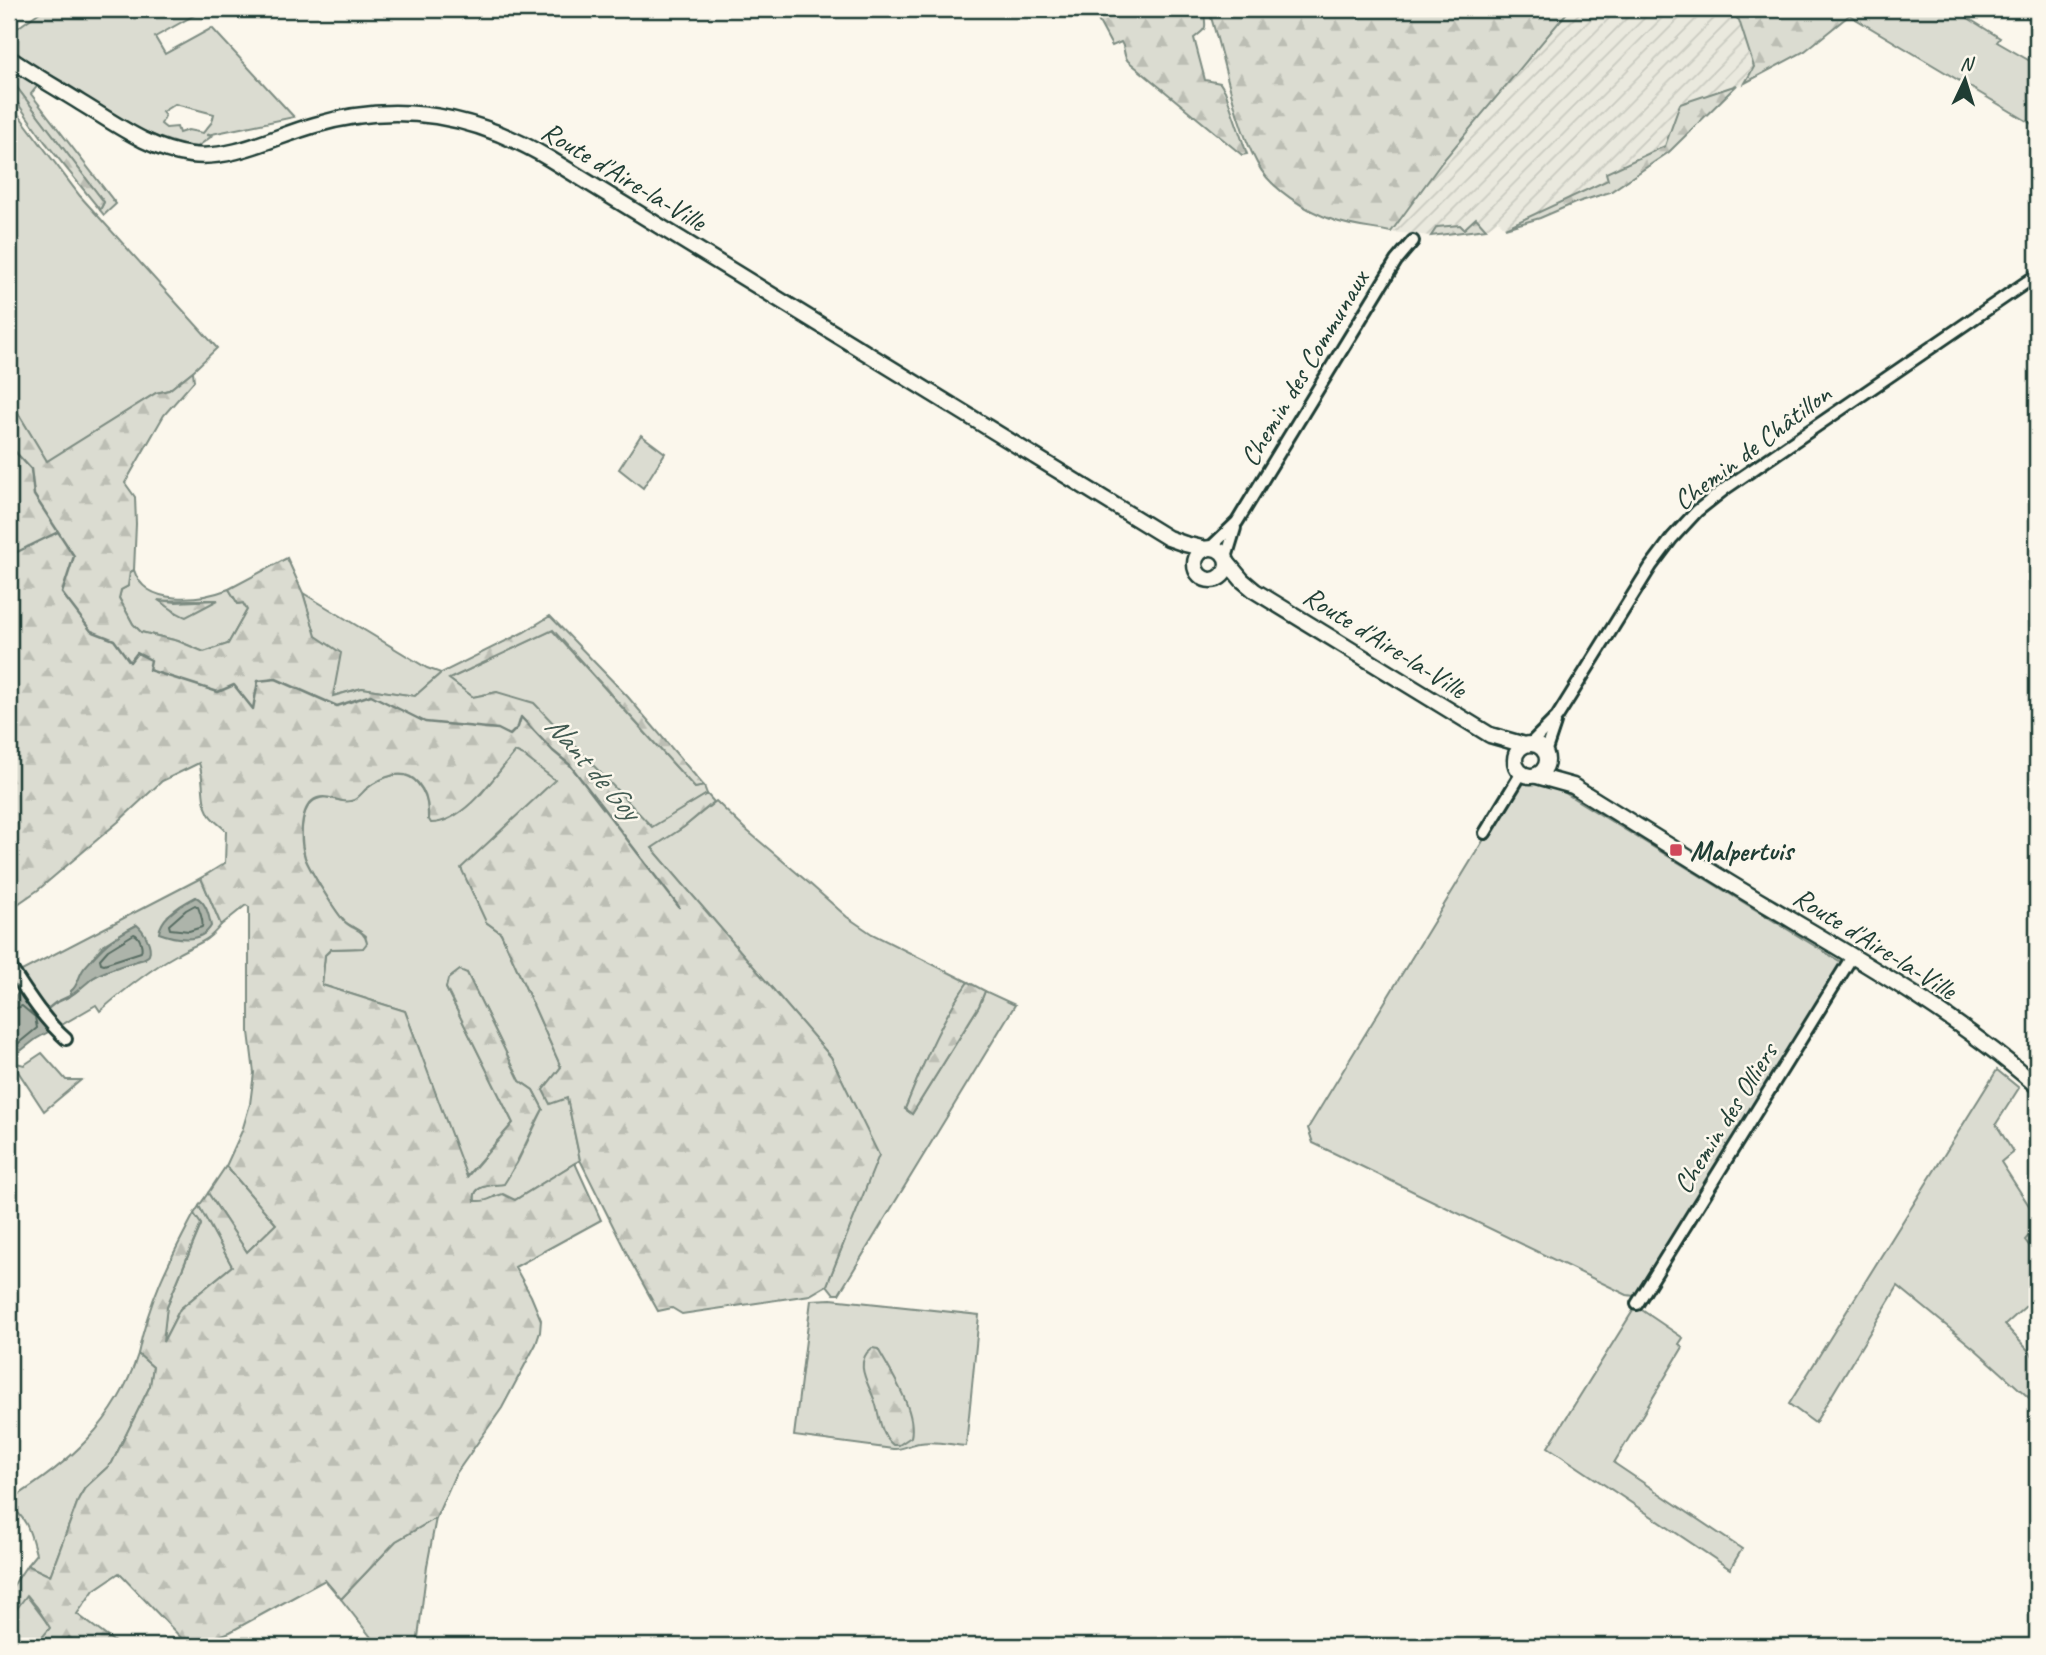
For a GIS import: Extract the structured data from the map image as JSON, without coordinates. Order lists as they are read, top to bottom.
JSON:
{
  "streets": {
    "main road": ["Route d'Aire-la-Ville"],
    "street": ["Chemin des Communaux", "Chemin de Châtillon", "Chemin des Olliers"]
  },
  "crossings": [
    ["Route d'Aire-la-Ville", "Chemin des Communaux"],
    ["Route d'Aire-la-Ville", "Chemin de Châtillon"],
    ["Route d'Aire-la-Ville", "Chemin des Olliers"]
  ],
  "water": ["Nant de Goy"],
  "places": {
    "transit": ["Malpertuis"]
  },
  "north": "top"
}
